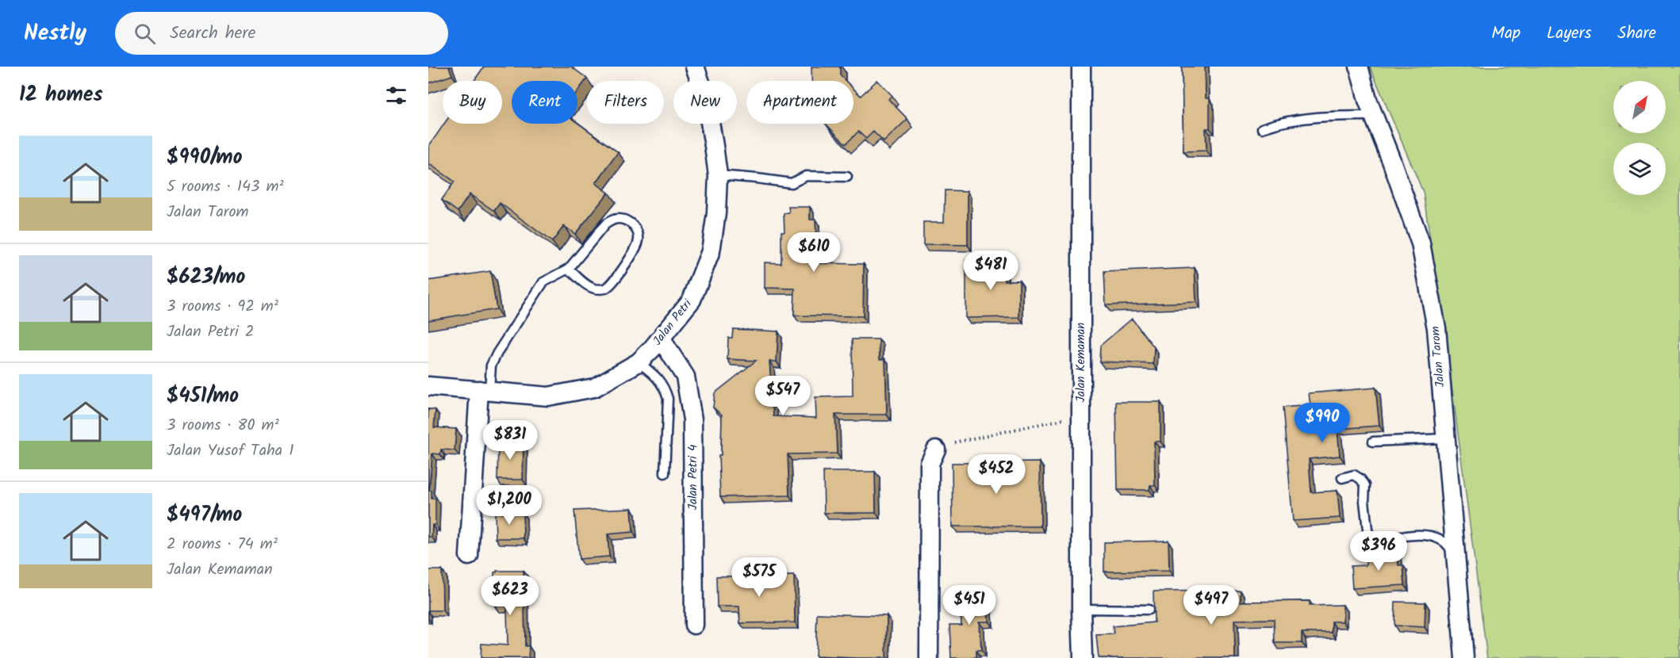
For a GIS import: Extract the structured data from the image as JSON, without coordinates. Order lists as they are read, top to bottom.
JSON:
{
  "streets": {
    "street": [
      "Jalan Petri",
      "Jalan Tarom",
      "Jalan Kemaman",
      "Jalan Petri 4"
    ]
  },
  "crossings": [
    ["Jalan Petri", "Jalan Petri 4"]
  ],
  "north": "top right",
  "page": {
    "header": "Nestly",
    "search": "Search here",
    "nav": ["Map", "Layers", "Share"],
    "heading": "12 homes",
    "chip": [
      "Buy",
      "Rent",
      "Filters",
      "New",
      "Apartment"
    ],
    "list": [
      {
        "name": "$990/mo",
        "note": "5 rooms · 143 m² · Jalan Tarom"
      },
      {
        "name": "$623/mo",
        "note": "3 rooms · 92 m² · Jalan Petri 2"
      },
      {
        "name": "$451/mo",
        "note": "3 rooms · 80 m² · Jalan Yusof Taha 1"
      },
      {
        "name": "$497/mo",
        "note": "2 rooms · 74 m² · Jalan Kemaman"
      }
    ],
    "price": [
      "$610",
      "$481",
      "$547",
      "$990",
      "$831",
      "$452",
      "$1,200",
      "$396",
      "$575",
      "$623",
      "$451",
      "$497"
    ]
  }
}
